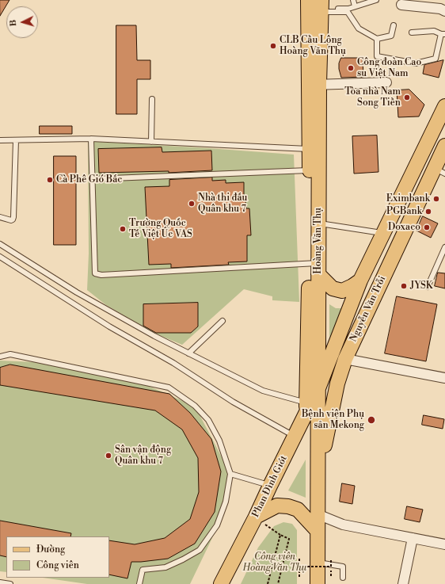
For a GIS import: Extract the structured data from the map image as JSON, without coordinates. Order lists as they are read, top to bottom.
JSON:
{
  "streets": {
    "main road": ["Hoàng Văn Thụ", "Nguyễn Văn Trỗi", "Phan Đình Giót"]
  },
  "crossings": [
    ["Hoàng Văn Thụ", "Nguyễn Văn Trỗi"],
    ["Hoàng Văn Thụ", "Phan Đình Giót"],
    ["Nguyễn Văn Trỗi", "Phan Đình Giót"]
  ],
  "parks": ["Công viên Hoàng Văn Thụ"],
  "places": [
    "CLB Cầu Lông Hoàng Văn Thụ",
    "Công đoàn Cao su Việt Nam",
    "Tòa nhà Nam Song Tiền",
    "Cà Phê Gió Bấc",
    "Eximbank",
    "Nhà thi đấu Quân khu 7",
    "PGBank",
    "Doxaco",
    "Trường Quốc Tế Việt Úc VAS",
    "JYSK",
    "Bệnh viện Phụ sản Mekong",
    "Sân vận động Quân khu 7"
  ],
  "legend": ["Đường", "Công viên"],
  "north": "left"
}
